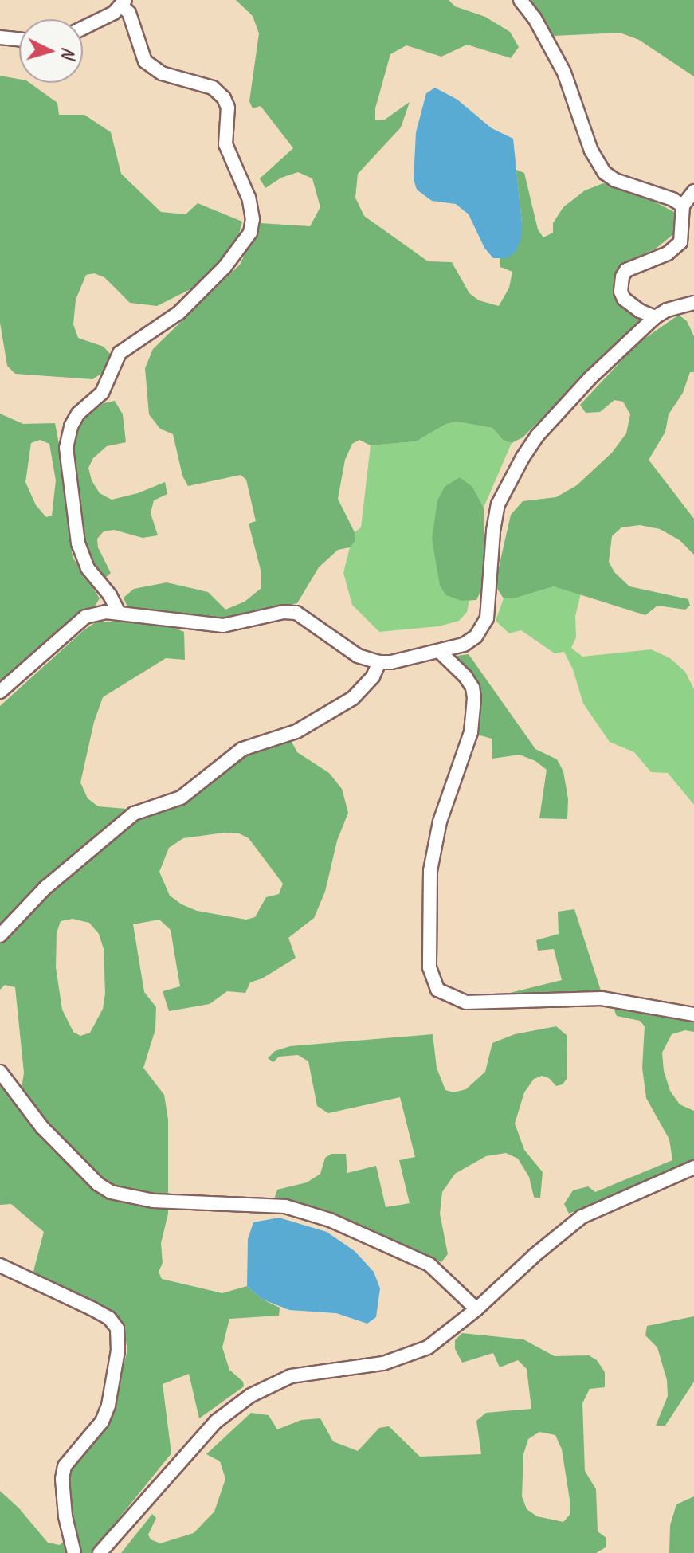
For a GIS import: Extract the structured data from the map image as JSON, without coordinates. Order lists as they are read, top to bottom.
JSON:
{
  "north": "right"
}
